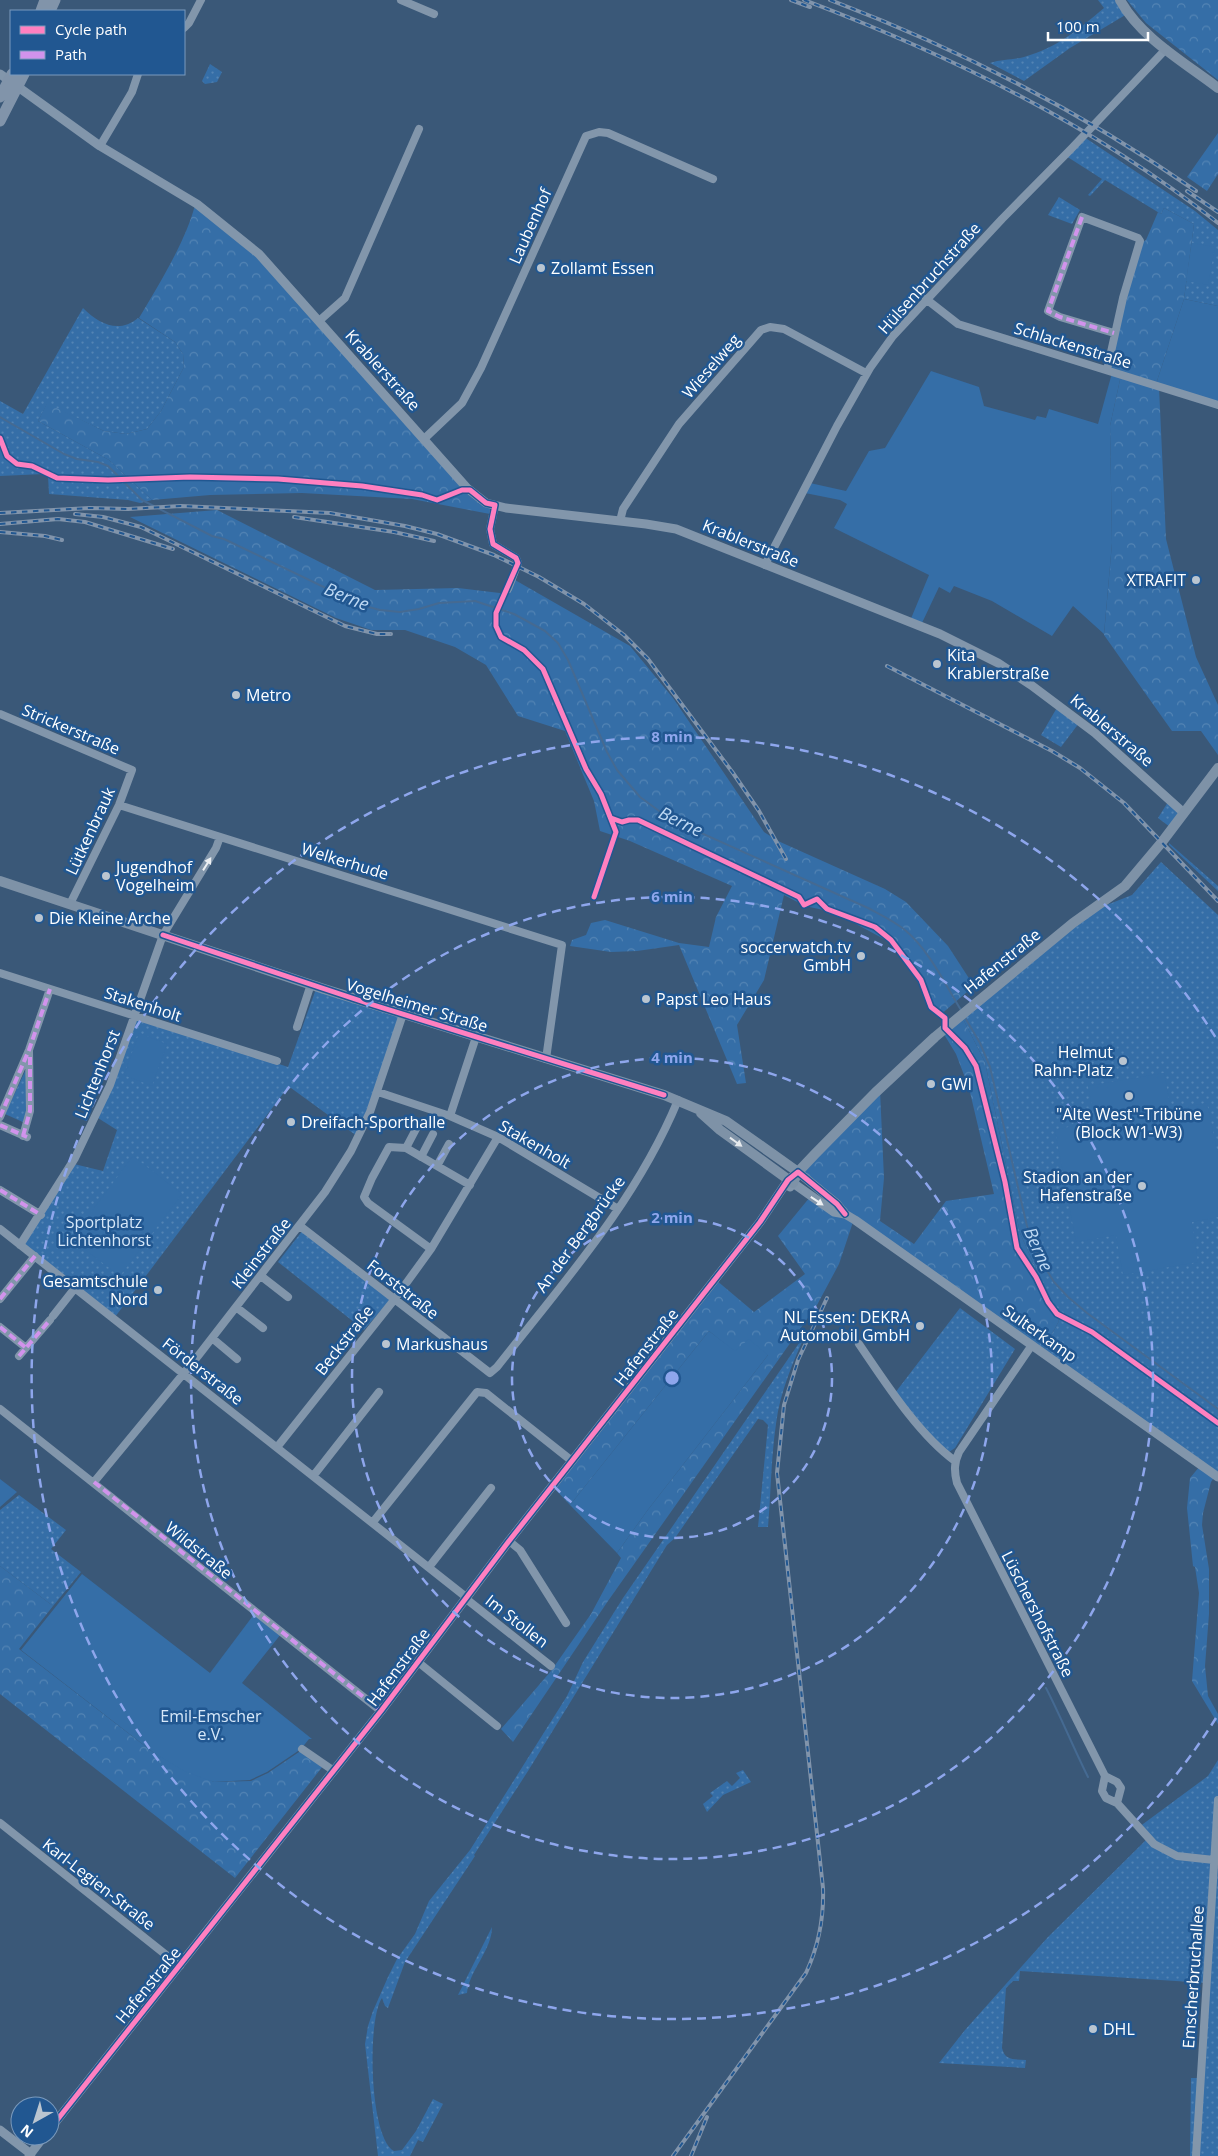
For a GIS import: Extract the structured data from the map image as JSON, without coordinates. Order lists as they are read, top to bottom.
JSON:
{
  "streets": {
    "main road": ["Hafenstraße", "Vogelheimer Straße"],
    "street": [
      "Laubenhof",
      "Hülsenbruchstraße",
      "Schlackenstraße",
      "Wieselweg",
      "Krablerstraße",
      "Strickerstraße",
      "Lütkenbrauk",
      "Welkerhude",
      "Stakenholt",
      "Lichtenhorst",
      "An der Bergbrücke",
      "Kleinstraße",
      "Forststraße",
      "Sulterkamp",
      "Beckstraße",
      "Förderstraße",
      "Wildstraße",
      "Lüschershofstraße",
      "Im Stollen",
      "Karl-Legien-Straße",
      "Emscherbruchallee"
    ]
  },
  "crossings": [
    ["Laubenhof", "Krablerstraße"],
    ["Hülsenbruchstraße", "Schlackenstraße"],
    ["Hülsenbruchstraße", "Wieselweg"],
    ["Hülsenbruchstraße", "Krablerstraße"],
    ["Wieselweg", "Krablerstraße"],
    ["Krablerstraße", "Hafenstraße"],
    ["Strickerstraße", "Lütkenbrauk"],
    ["Lütkenbrauk", "Welkerhude"],
    ["Lütkenbrauk", "Vogelheimer Straße"],
    ["Welkerhude", "Vogelheimer Straße"],
    ["Welkerhude", "Lichtenhorst"],
    ["Hafenstraße", "Vogelheimer Straße"],
    ["Hafenstraße", "Sulterkamp"],
    ["Hafenstraße", "Förderstraße"],
    ["Hafenstraße", "Wildstraße"],
    ["Hafenstraße", "Im Stollen"],
    ["Hafenstraße", "Karl-Legien-Straße"],
    ["Stakenholt", "Lichtenhorst"],
    ["Stakenholt", "An der Bergbrücke"],
    ["Stakenholt", "Kleinstraße"],
    ["Stakenholt", "Beckstraße"],
    ["Vogelheimer Straße", "Lichtenhorst"],
    ["Vogelheimer Straße", "An der Bergbrücke"],
    ["Vogelheimer Straße", "Kleinstraße"],
    ["Vogelheimer Straße", "Sulterkamp"],
    ["Lichtenhorst", "Förderstraße"],
    ["An der Bergbrücke", "Forststraße"],
    ["Kleinstraße", "Forststraße"],
    ["Kleinstraße", "Förderstraße"],
    ["Kleinstraße", "Wildstraße"],
    ["Forststraße", "Beckstraße"],
    ["Beckstraße", "Förderstraße"],
    ["Förderstraße", "Im Stollen"],
    ["Lüschershofstraße", "Emscherbruchallee"]
  ],
  "water": ["Berne"],
  "parks": ["Sportplatz Lichtenhorst", "Emil-Emscher e.V."],
  "places": [
    "Zollamt Essen",
    "XTRAFIT",
    "Kita Krablerstraße",
    "Metro",
    "Jugendhof Vogelheim",
    "Die Kleine Arche",
    "soccerwatch.tv GmbH",
    "Papst Leo Haus",
    "Helmut Rahn-Platz",
    "GWI",
    "\"Alte West\"-Tribüne (Block W1-W3)",
    "Dreifach-Sporthalle",
    "Stadion an der Hafenstraße",
    "Gesamtschule Nord",
    "NL Essen: DEKRA Automobil GmbH",
    "Markushaus",
    "DHL"
  ],
  "legend": ["Cycle path", "Path"],
  "scale_bar": "100 m",
  "north": "bottom left",
  "rings": [
    "8 min",
    "6 min",
    "4 min",
    "2 min"
  ]
}
